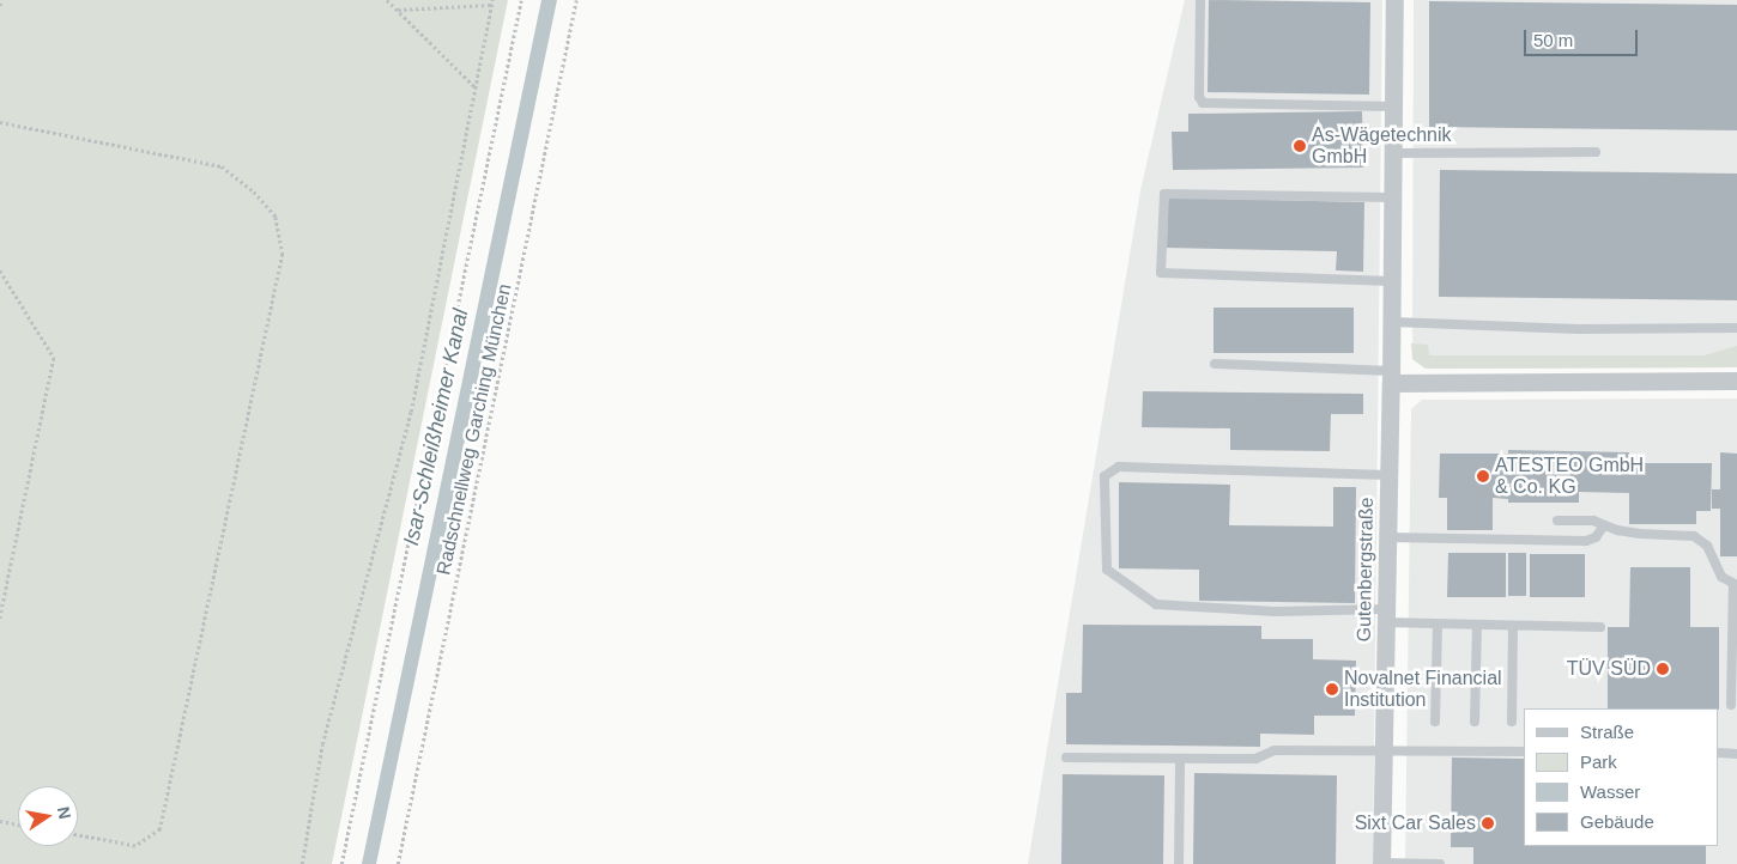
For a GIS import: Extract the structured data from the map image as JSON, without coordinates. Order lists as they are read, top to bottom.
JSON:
{
  "streets": {
    "street": ["Gutenbergstraße"],
    "path": ["Radschnellweg Garching München"]
  },
  "water": ["Isar-Schleißheimer Kanal"],
  "places": [
    "As-Wägetechnik GmbH",
    "ATESTEO GmbH & Co. KG",
    "TÜV SÜD",
    "Novalnet Financial Institution",
    "Sixt Car Sales"
  ],
  "legend": [
    "Straße",
    "Park",
    "Wasser",
    "Gebäude"
  ],
  "scale_bar": "50 m",
  "north": "right"
}
